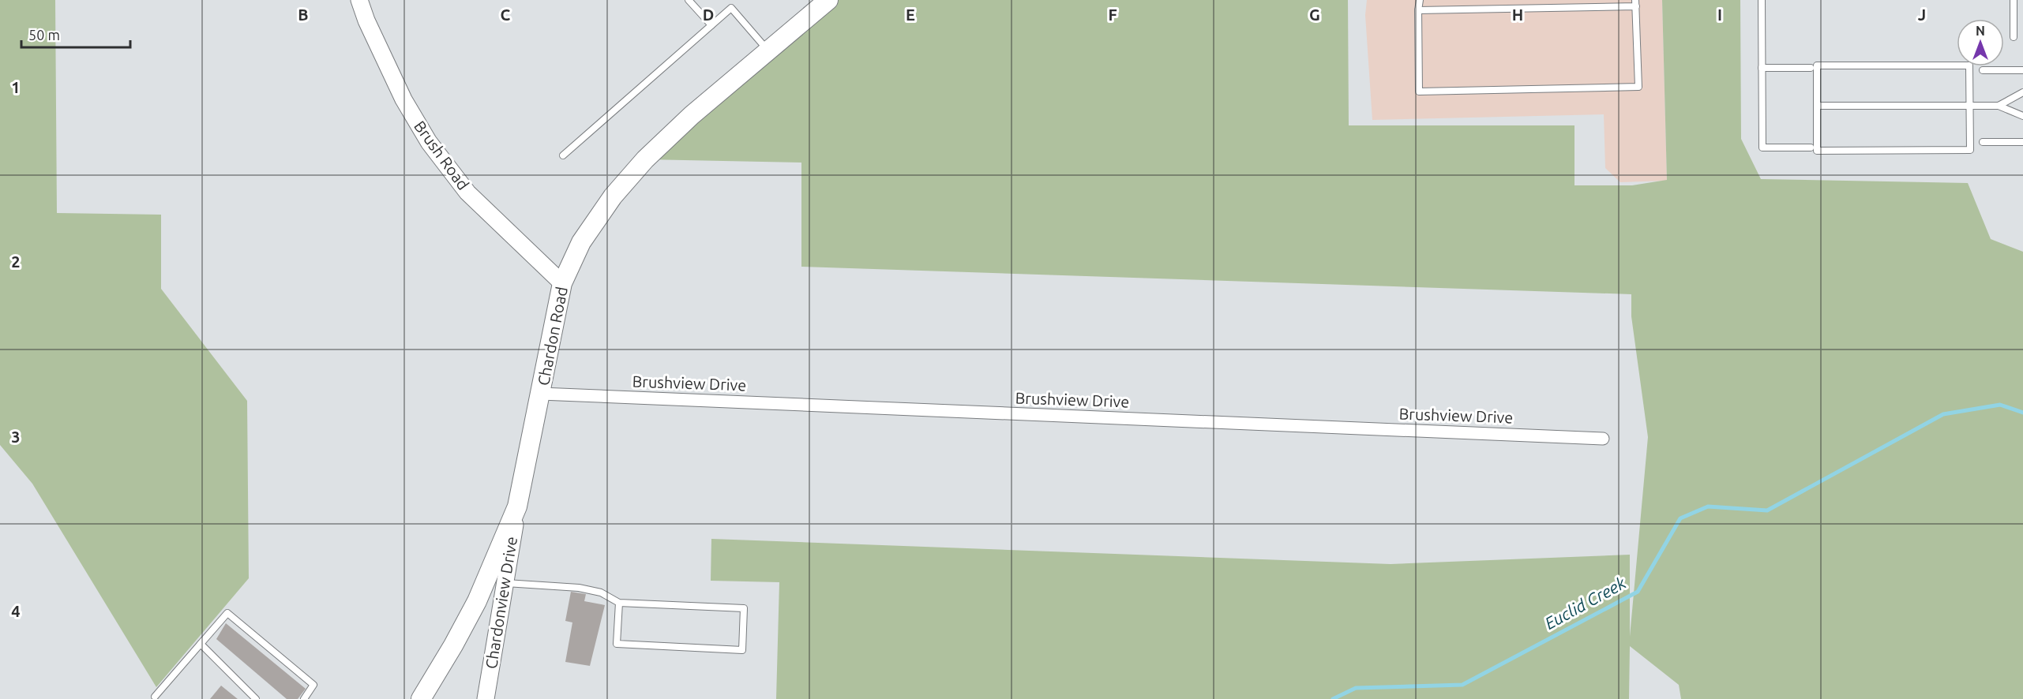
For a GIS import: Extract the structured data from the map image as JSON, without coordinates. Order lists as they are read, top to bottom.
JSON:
{
  "streets": {
    "main road": ["Chardon Road"],
    "street": ["Brush Road", "Brushview Drive", "Chardonview Drive"]
  },
  "crossings": [
    ["Brush Road", "Chardon Road"],
    ["Chardon Road", "Brushview Drive"],
    ["Chardon Road", "Chardonview Drive"]
  ],
  "water": ["Euclid Creek"],
  "scale_bar": "50 m",
  "north": "top",
  "grid": {
    "columns": [
      "B",
      "C",
      "D",
      "E",
      "F",
      "G",
      "H",
      "I",
      "J"
    ],
    "rows": [
      "1",
      "2",
      "3",
      "4"
    ]
  }
}
